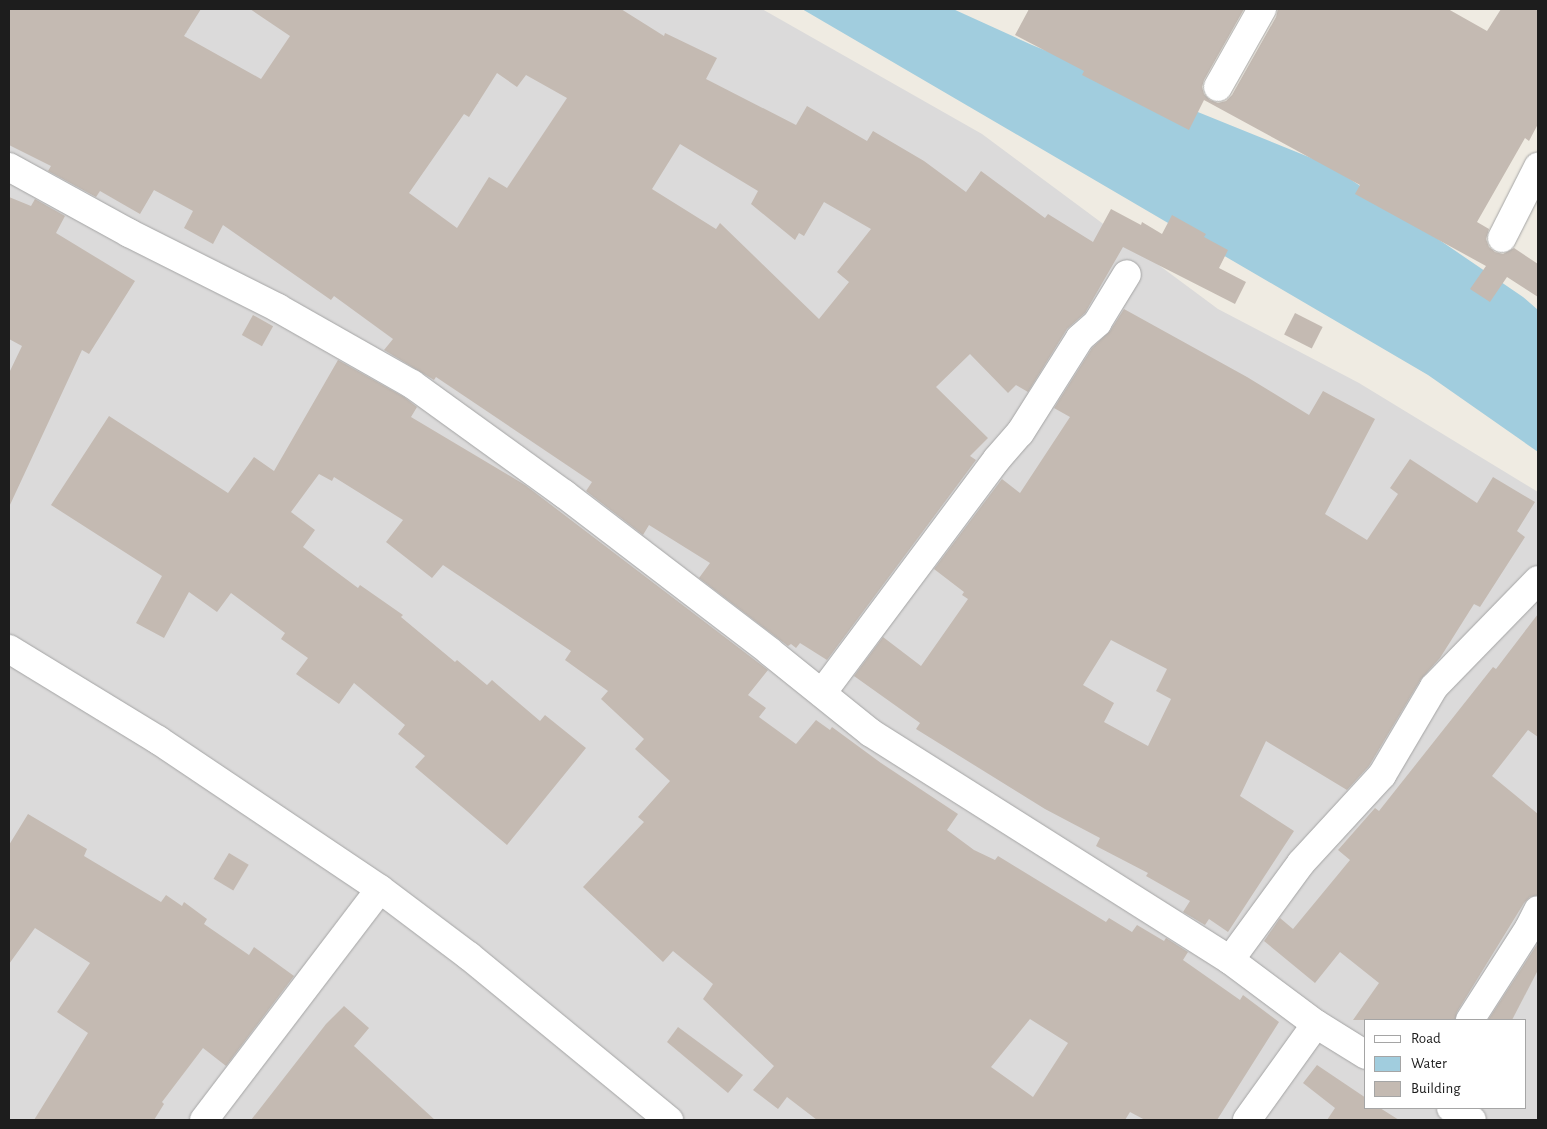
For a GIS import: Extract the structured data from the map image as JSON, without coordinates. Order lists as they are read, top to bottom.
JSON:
{
  "legend": ["Road", "Water", "Building"]
}
